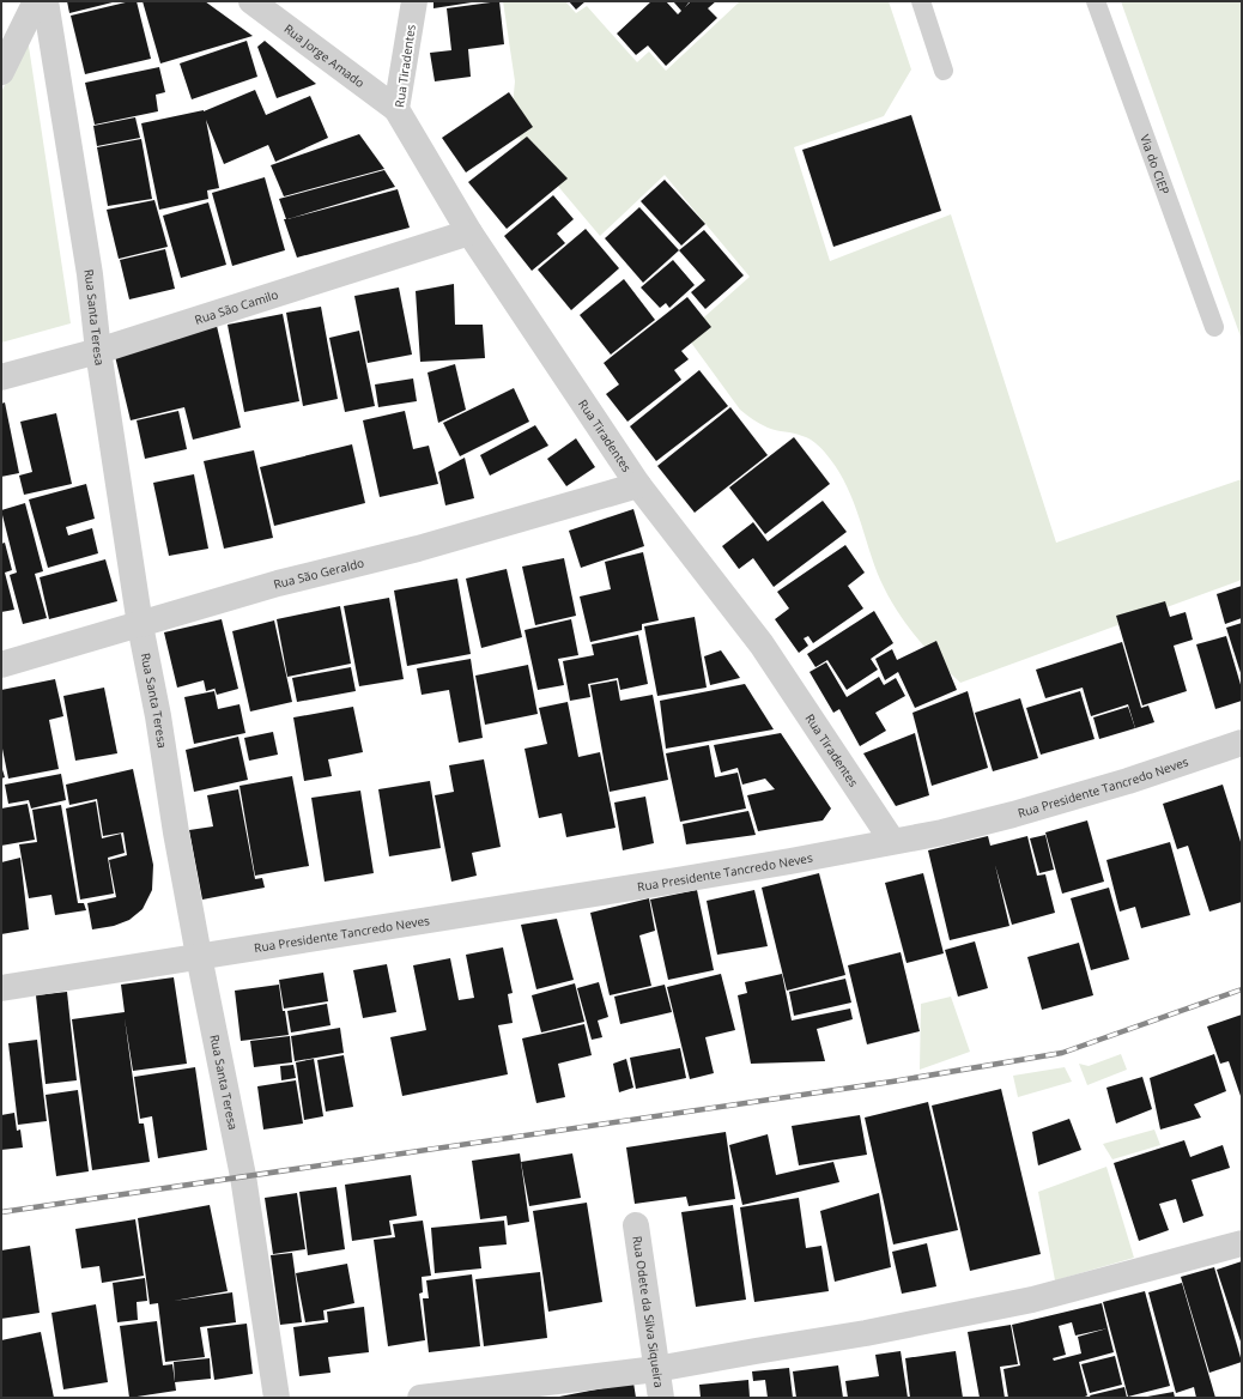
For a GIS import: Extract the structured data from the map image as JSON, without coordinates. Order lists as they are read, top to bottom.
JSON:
{
  "streets": {
    "street": [
      "Rua Jorge Amado",
      "Rua Tiradentes",
      "Rua São Camilo",
      "Rua Santa Teresa",
      "Rua São Geraldo",
      "Rua Presidente Tancredo Neves",
      "Rua Odete da Silva Siqueira"
    ],
    "lane": ["Via do CIEP"]
  },
  "crossings": [
    ["Rua Jorge Amado", "Rua Tiradentes"],
    ["Rua Tiradentes", "Rua São Camilo"],
    ["Rua Tiradentes", "Rua São Geraldo"],
    ["Rua Tiradentes", "Rua Presidente Tancredo Neves"],
    ["Rua São Camilo", "Rua Santa Teresa"],
    ["Rua Santa Teresa", "Rua São Geraldo"],
    ["Rua Santa Teresa", "Rua Presidente Tancredo Neves"]
  ]
}
